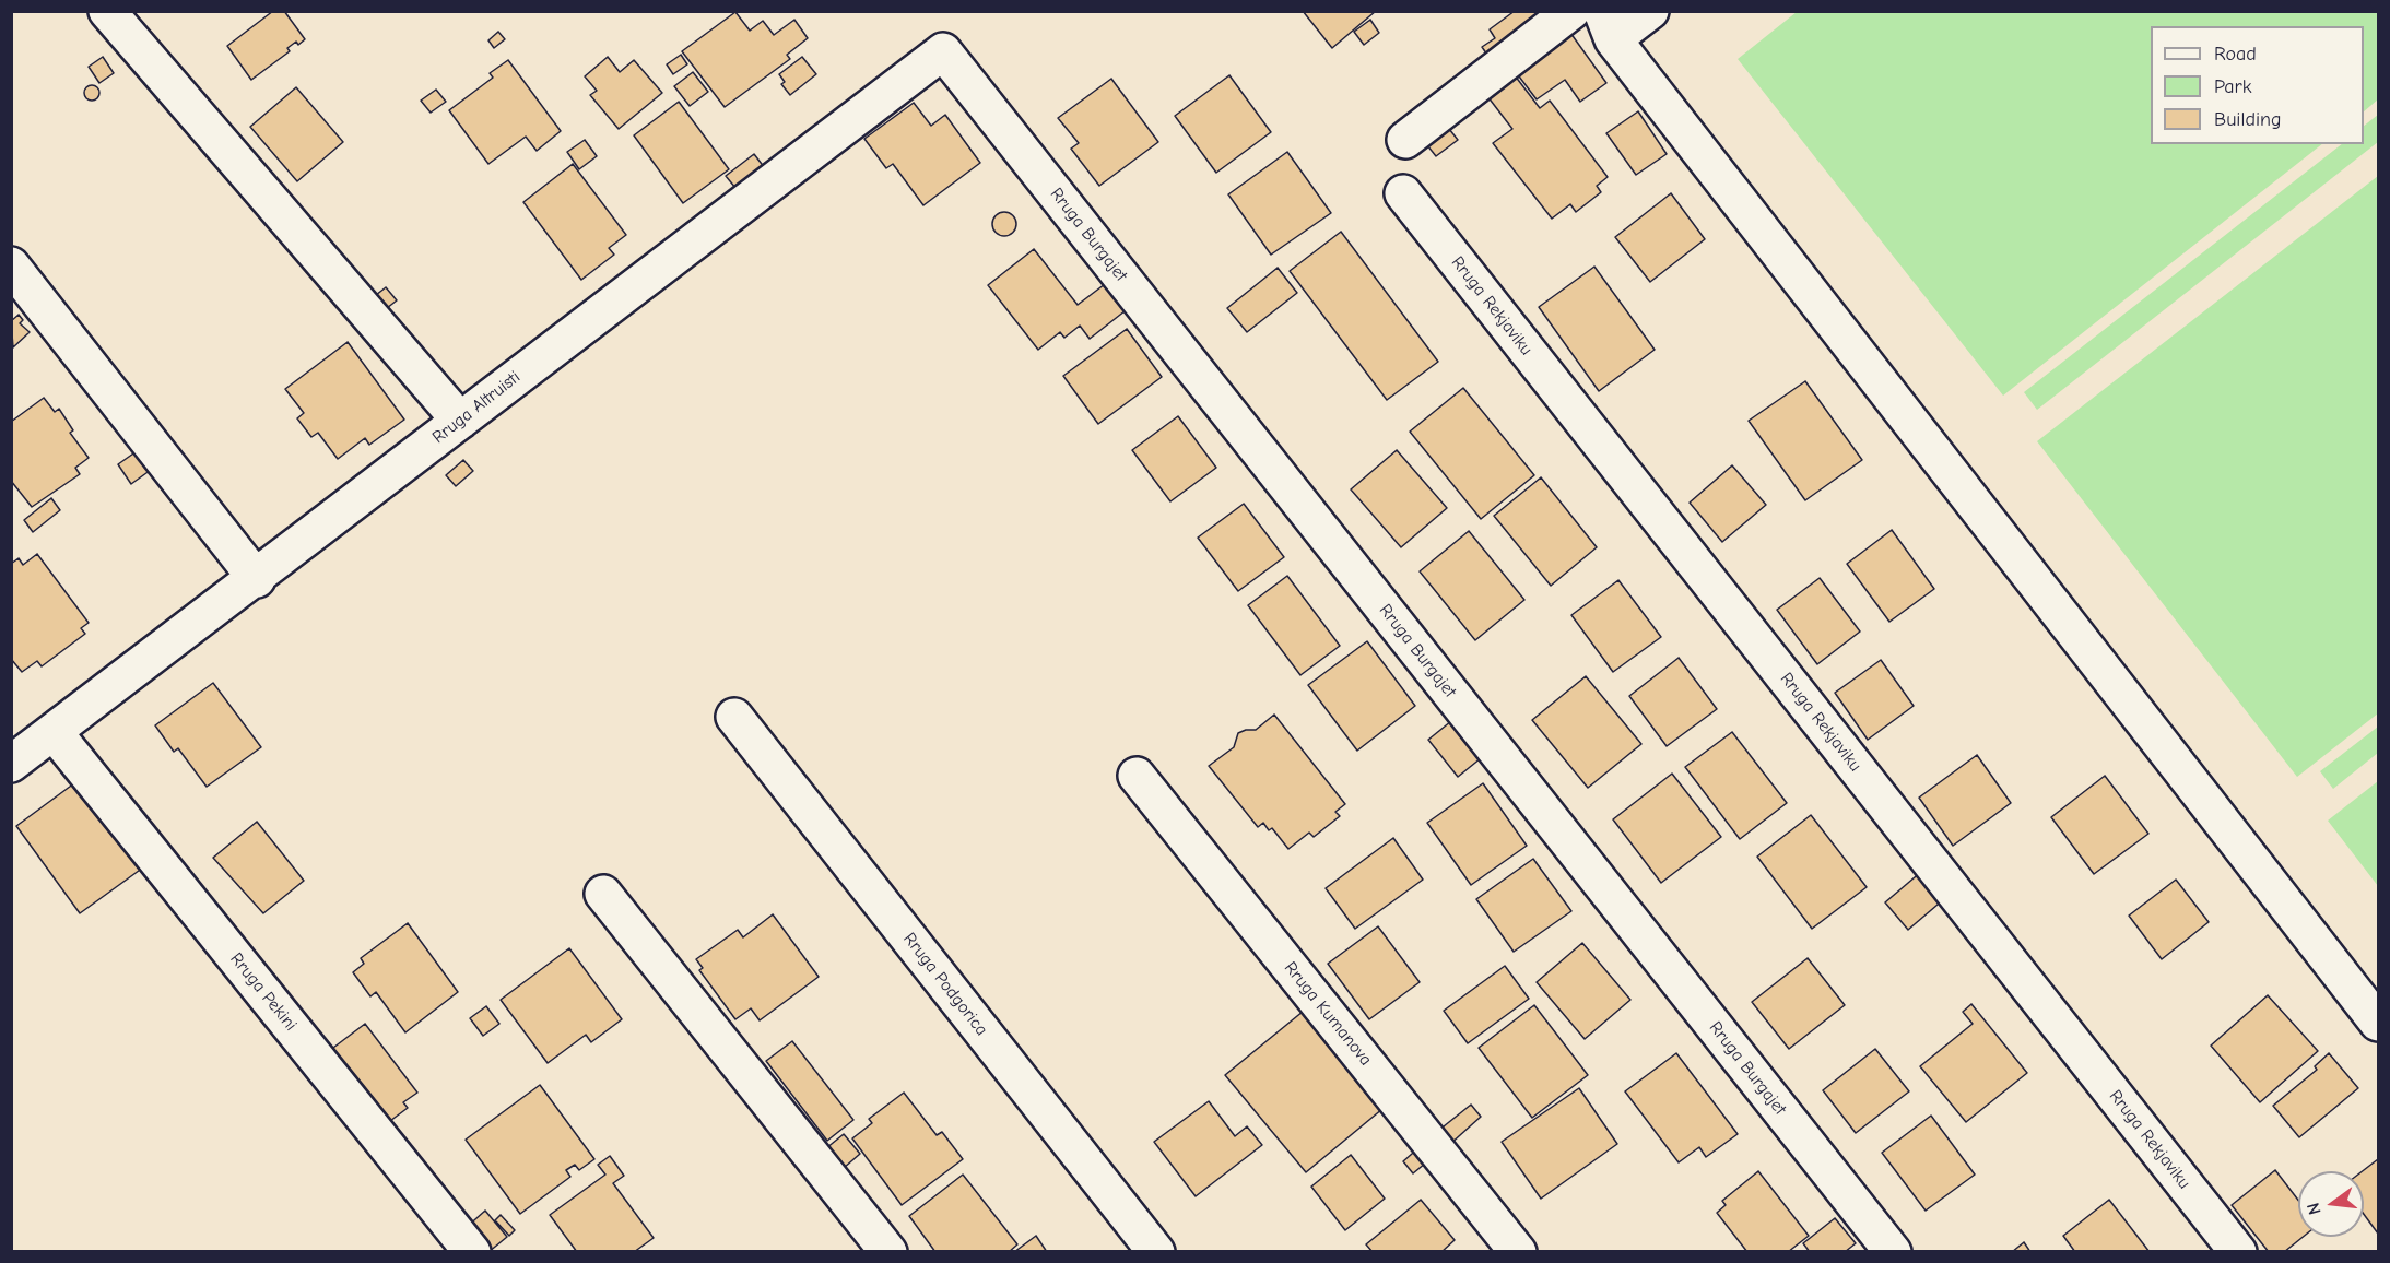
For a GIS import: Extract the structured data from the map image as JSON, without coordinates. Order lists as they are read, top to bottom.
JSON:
{
  "streets": {
    "street": [
      "Rruga Burgajet",
      "Rruga Rekjaviku",
      "Rruga Altruisti",
      "Rruga Podgorica",
      "Rruga Pekini",
      "Rruga Kumanova"
    ]
  },
  "crossings": [
    ["Rruga Burgajet", "Rruga Altruisti"],
    ["Rruga Altruisti", "Rruga Pekini"]
  ],
  "legend": ["Road", "Park", "Building"],
  "north": "left"
}
